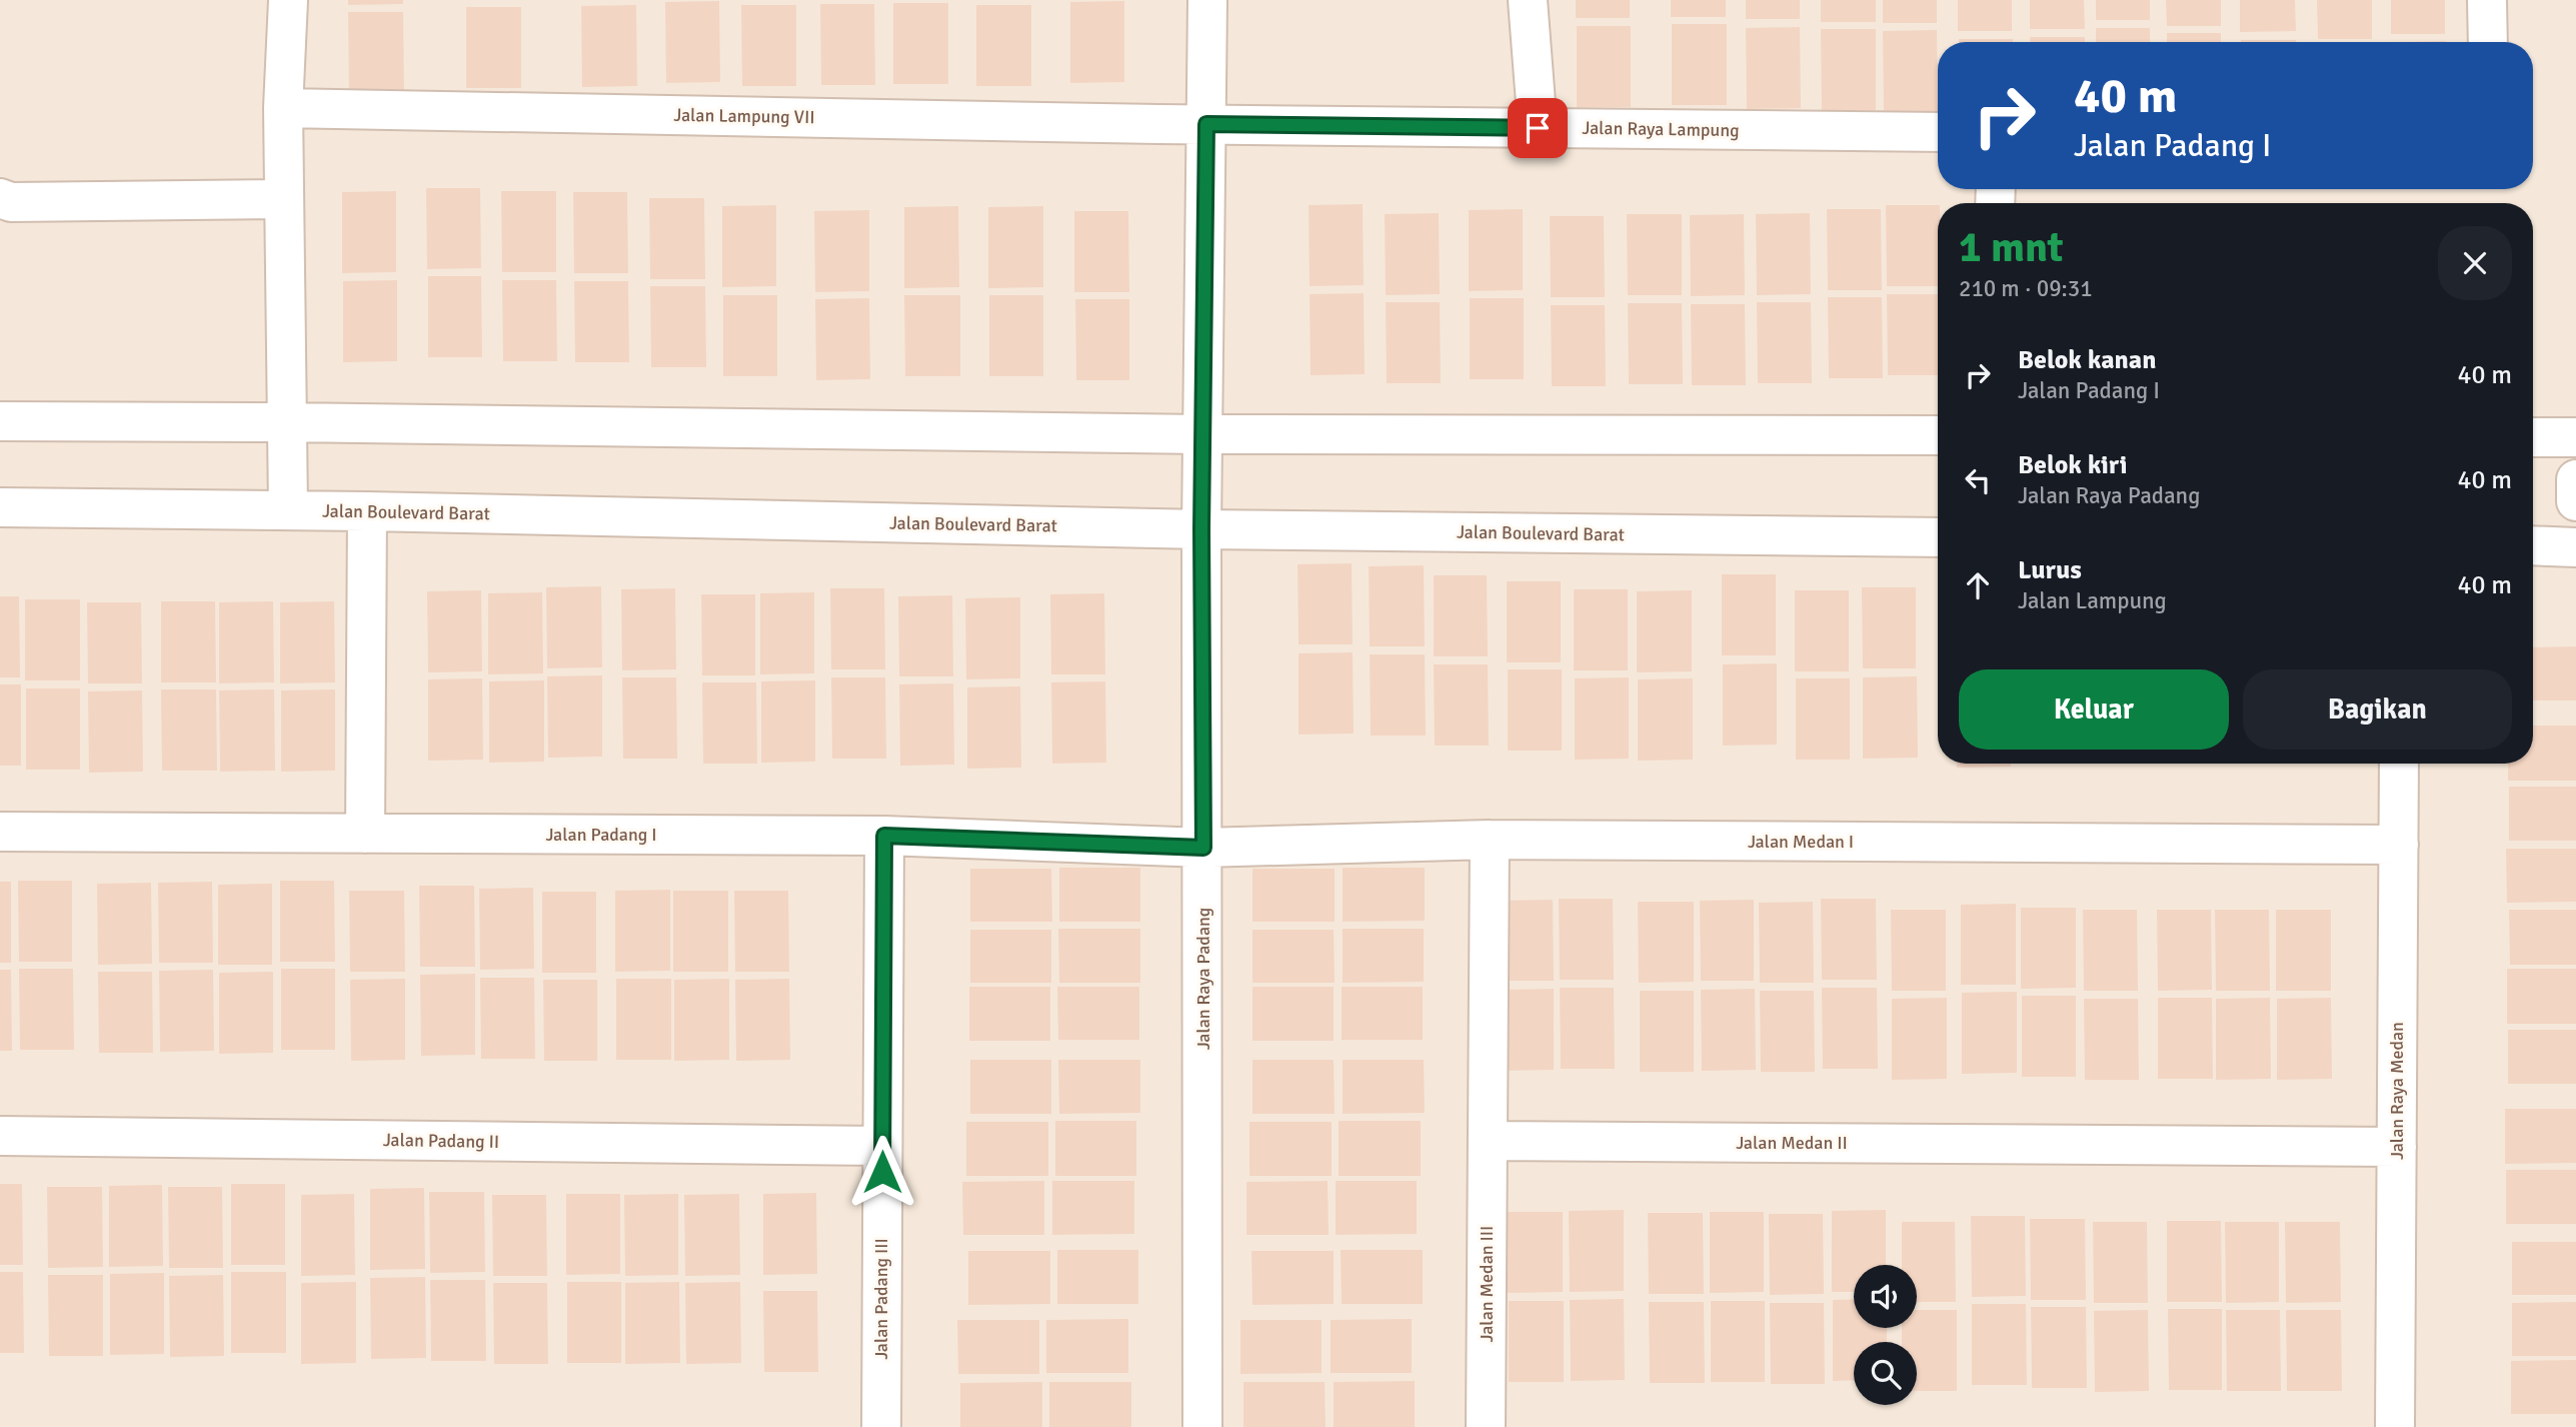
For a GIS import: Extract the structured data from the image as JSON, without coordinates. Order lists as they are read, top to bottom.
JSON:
{
  "streets": {
    "street": [
      "Jalan Lampung VII",
      "Jalan Raya Lampung",
      "Jalan Boulevard Barat",
      "Jalan Padang I",
      "Jalan Medan I",
      "Jalan Raya Padang",
      "Jalan Raya Medan",
      "Jalan Padang II",
      "Jalan Medan II",
      "Jalan Medan III",
      "Jalan Padang III"
    ]
  },
  "crossings": [
    ["Jalan Lampung VII", "Jalan Raya Lampung"],
    ["Jalan Lampung VII", "Jalan Raya Padang"],
    ["Jalan Raya Lampung", "Jalan Raya Padang"],
    ["Jalan Boulevard Barat", "Jalan Raya Padang"],
    ["Jalan Padang I", "Jalan Medan I"],
    ["Jalan Padang I", "Jalan Raya Padang"],
    ["Jalan Padang I", "Jalan Padang III"],
    ["Jalan Medan I", "Jalan Raya Padang"],
    ["Jalan Medan I", "Jalan Raya Medan"],
    ["Jalan Raya Medan", "Jalan Medan II"],
    ["Jalan Padang II", "Jalan Padang III"],
    ["Jalan Medan II", "Jalan Medan III"]
  ],
  "page": {
    "turn": ["40 m", "Jalan Padang I"],
    "heading": ["1 mnt", "210 m · 09:31"],
    "list": [
      {
        "name": "Belok kanan",
        "note": "Jalan Padang I",
        "value": "40 m"
      },
      {
        "name": "Belok kiri",
        "note": "Jalan Raya Padang",
        "value": "40 m"
      },
      {
        "name": "Lurus",
        "note": "Jalan Lampung",
        "value": "40 m"
      }
    ],
    "buttons": ["Keluar", "Bagikan"]
  }
}
